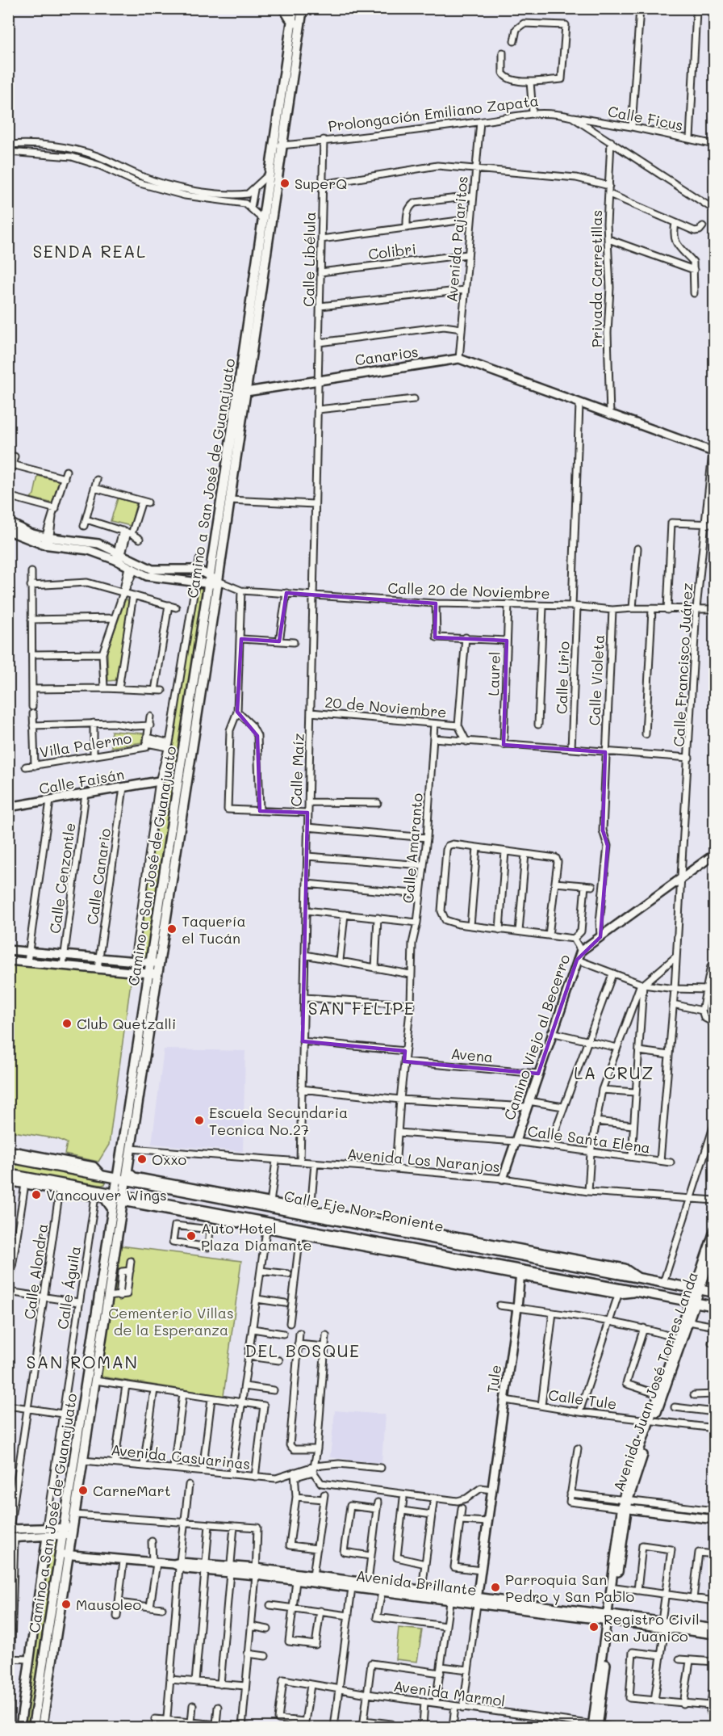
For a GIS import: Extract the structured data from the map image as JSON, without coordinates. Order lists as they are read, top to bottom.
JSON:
{
  "streets": {
    "main road": ["Camino a San José de Guanajuato", "Calle Eje Nor-Poniente"],
    "street": [
      "Prolongación Emiliano Zapata",
      "Calle Ficus",
      "Avenida Pajaritos",
      "Colibri",
      "Calle Libélula",
      "Privada Carretillas",
      "Canarios",
      "Calle 20 de Noviembre",
      "Calle Francisco Juárez",
      "Laurel",
      "Calle Lirio",
      "Calle Violeta",
      "20 de Noviembre",
      "Villa Palermo",
      "Calle Maíz",
      "Calle Faisán",
      "Calle Amaranto",
      "Calle Canario",
      "Calle Cenzontle",
      "Camino Viejo al Becerro",
      "Avena",
      "Calle Santa Elena",
      "Avenida Los Naranjos",
      "Calle Alondra",
      "Calle Águila",
      "Tule",
      "Avenida Juan José Torres Landa",
      "Calle Tule",
      "Avenida Casuarinas",
      "Avenida Brillante",
      "Avenida Marmol"
    ]
  },
  "crossings": [
    ["Prolongación Emiliano Zapata", "Calle Ficus"],
    ["Prolongación Emiliano Zapata", "Avenida Pajaritos"],
    ["Prolongación Emiliano Zapata", "Calle Libélula"],
    ["Prolongación Emiliano Zapata", "Privada Carretillas"],
    ["Prolongación Emiliano Zapata", "Camino a San José de Guanajuato"],
    ["Avenida Pajaritos", "Colibri"],
    ["Avenida Pajaritos", "Canarios"],
    ["Colibri", "Calle Libélula"],
    ["Calle Libélula", "Canarios"],
    ["Calle Libélula", "Calle Maíz"],
    ["Canarios", "Camino a San José de Guanajuato"],
    ["Canarios", "Calle Maíz"],
    ["Camino a San José de Guanajuato", "Calle 20 de Noviembre"],
    ["Camino a San José de Guanajuato", "Avenida Los Naranjos"],
    ["Camino a San José de Guanajuato", "Calle Eje Nor-Poniente"],
    ["Camino a San José de Guanajuato", "Avenida Casuarinas"],
    ["Camino a San José de Guanajuato", "Avenida Brillante"],
    ["Calle 20 de Noviembre", "Calle Francisco Juárez"],
    ["Calle 20 de Noviembre", "Laurel"],
    ["Calle 20 de Noviembre", "Calle Lirio"],
    ["Calle 20 de Noviembre", "Calle Violeta"],
    ["Calle 20 de Noviembre", "Calle Maíz"],
    ["Calle Francisco Juárez", "Camino Viejo al Becerro"],
    ["Calle Francisco Juárez", "Calle Santa Elena"],
    ["Calle Violeta", "Camino Viejo al Becerro"],
    ["20 de Noviembre", "Calle Maíz"],
    ["20 de Noviembre", "Calle Amaranto"],
    ["Calle Maíz", "Avenida Los Naranjos"],
    ["Calle Faisán", "Calle Canario"],
    ["Calle Faisán", "Calle Cenzontle"],
    ["Calle Amaranto", "Avena"],
    ["Calle Amaranto", "Calle Santa Elena"],
    ["Calle Amaranto", "Avenida Los Naranjos"],
    ["Camino Viejo al Becerro", "Avena"],
    ["Camino Viejo al Becerro", "Calle Santa Elena"],
    ["Camino Viejo al Becerro", "Avenida Los Naranjos"],
    ["Calle Eje Nor-Poniente", "Tule"],
    ["Calle Eje Nor-Poniente", "Avenida Juan José Torres Landa"],
    ["Tule", "Calle Tule"],
    ["Tule", "Avenida Brillante"],
    ["Avenida Juan José Torres Landa", "Calle Tule"],
    ["Avenida Juan José Torres Landa", "Avenida Brillante"],
    ["Avenida Juan José Torres Landa", "Avenida Marmol"]
  ],
  "districts": [
    "SENDA REAL",
    "SAN FELIPE",
    "LA CRUZ",
    "DEL BOSQUE",
    "SAN ROMAN"
  ],
  "parks": ["Cementerio Villas de la Esperanza"],
  "places": [
    "SuperQ",
    "Taquería el Tucán",
    "Club Quetzalli",
    "Escuela Secundaria Tecnica No.27",
    "Oxxo",
    "Vancouver Wings",
    "Auto Hotel Plaza Diamante",
    "CarneMart",
    "Parroquia San Pedro y San Pablo",
    "Mausoleo",
    "Registro Civil San Juanico"
  ]
}
